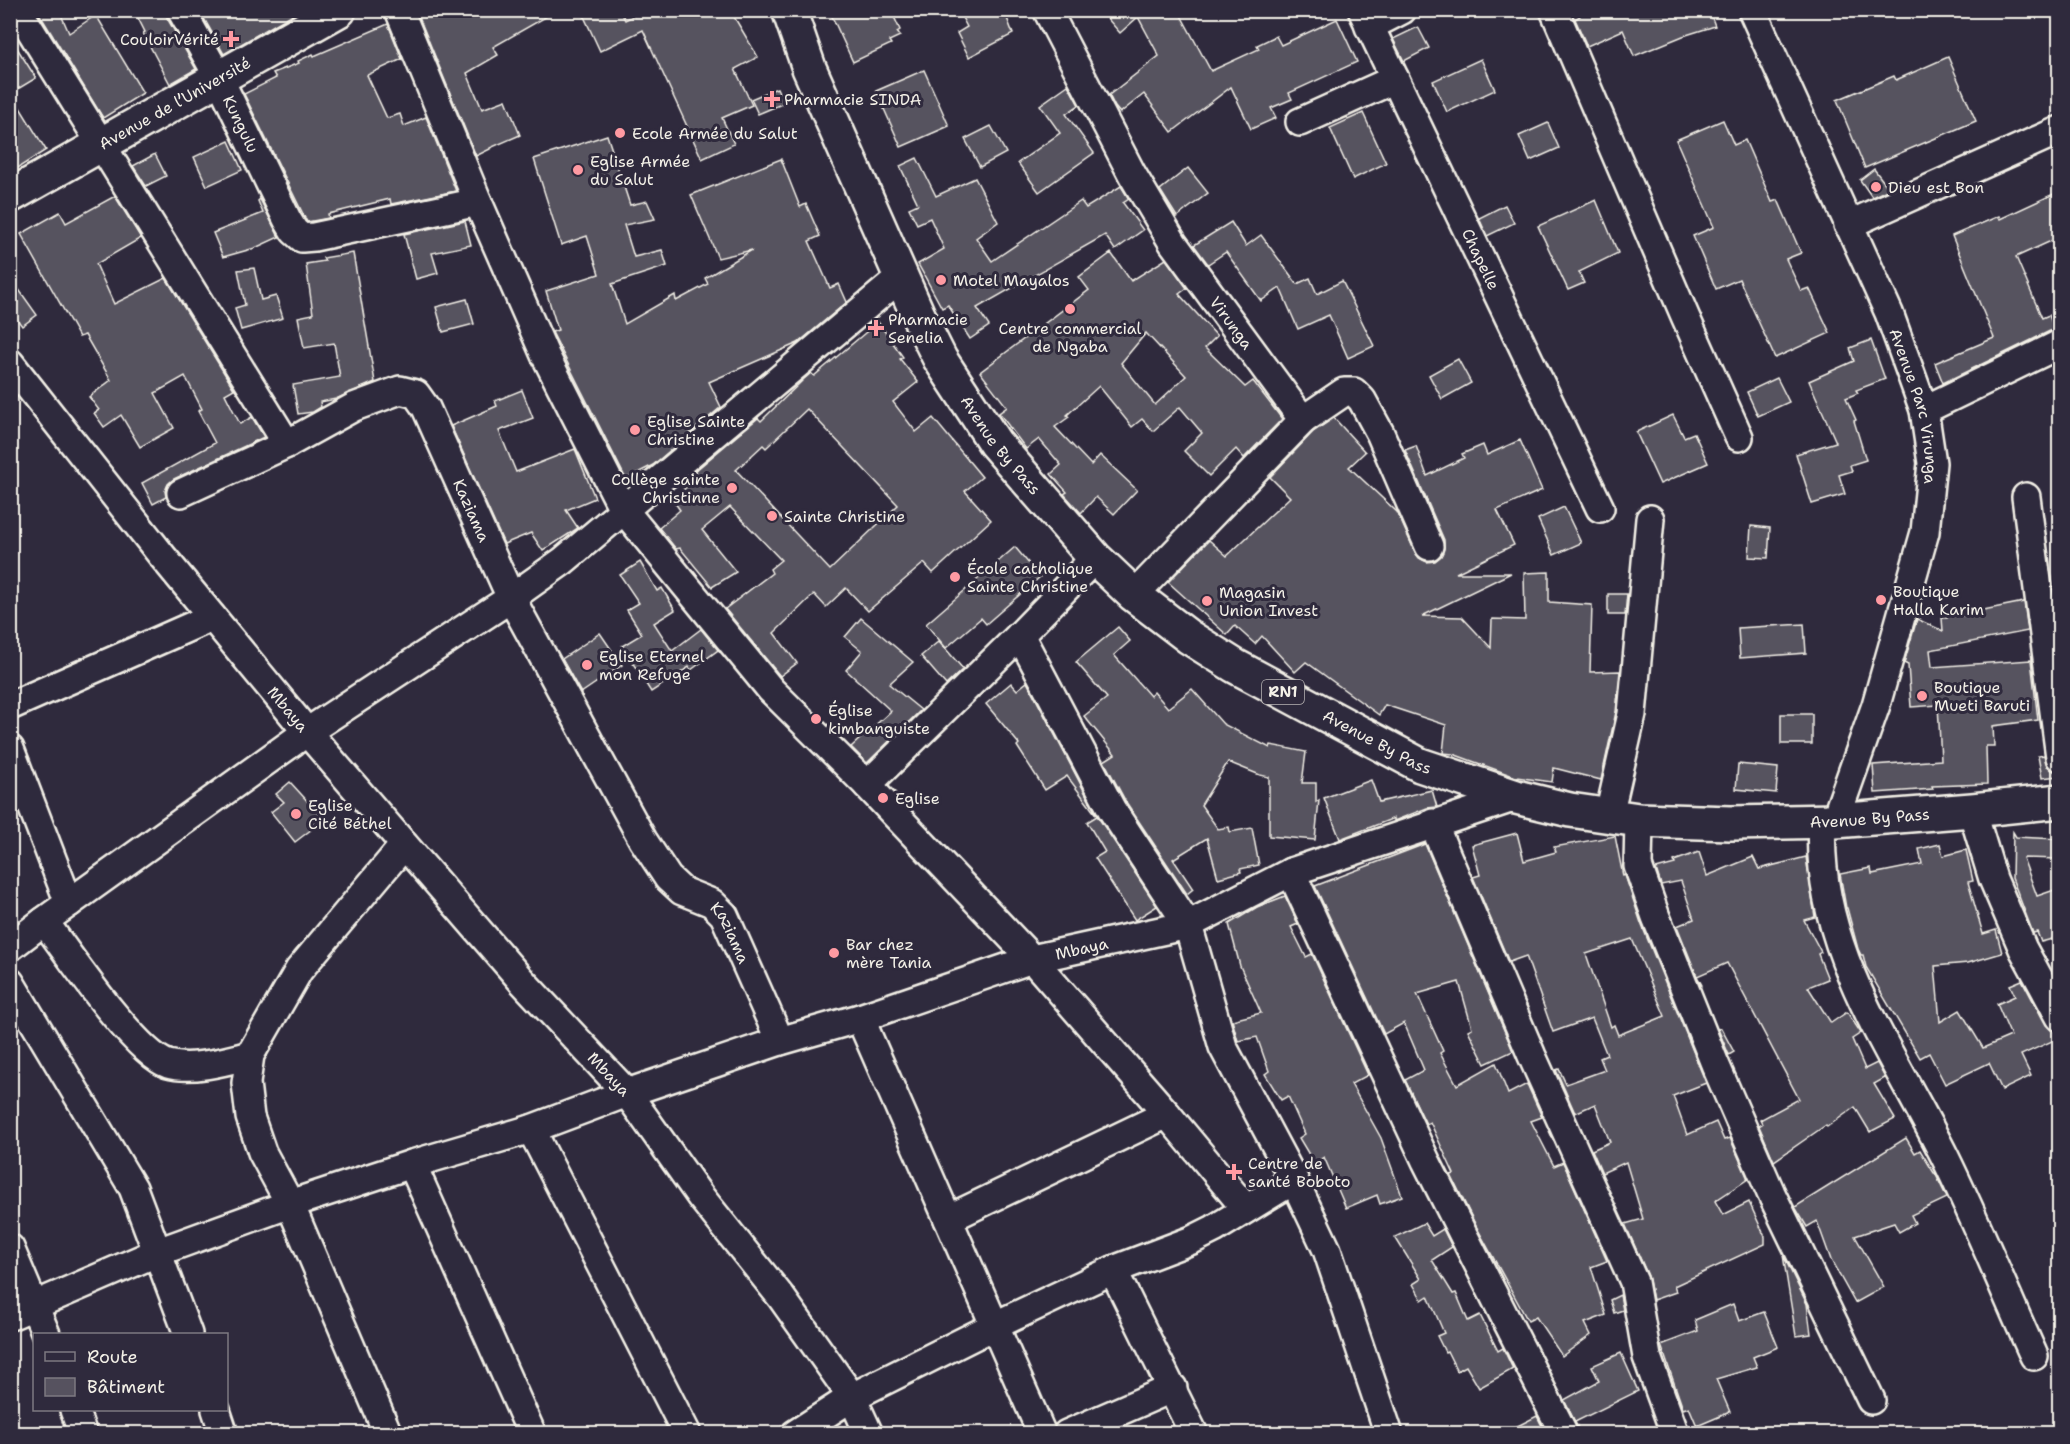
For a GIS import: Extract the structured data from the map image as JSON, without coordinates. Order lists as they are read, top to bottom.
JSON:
{
  "streets": {
    "main road": ["Avenue de l’Université", "Avenue By Pass", "RN1"],
    "street": [
      "Kungulu",
      "Chapelle",
      "Virunga",
      "Avenue Parc Virunga",
      "Kaziama",
      "Mbaya"
    ]
  },
  "crossings": [
    ["Avenue de l’Université", "Kungulu"],
    ["Avenue Parc Virunga", "Avenue By Pass"],
    ["Avenue By Pass", "RN1"],
    ["Avenue By Pass", "Mbaya"],
    ["Kaziama", "Mbaya"]
  ],
  "places": {
    "health": [
      "CouloirVérité",
      "Pharmacie SINDA",
      "Pharmacie Senelia",
      "Centre de santé Boboto"
    ],
    "other": [
      "Ecole Armée du Salut",
      "Eglise Armée du Salut",
      "Dieu est Bon",
      "Motel Mayalos",
      "Centre commercial de Ngaba",
      "Eglise Sainte Christine",
      "Collège sainte Christinne",
      "Sainte Christine",
      "École catholique Sainte Christine",
      "Boutique Halla Karim",
      "Magasin Union Invest",
      "Eglise Eternel mon Refuge",
      "Boutique Mueti Baruti",
      "Église kimbanguiste",
      "Eglise",
      "Eglise Cité Béthel",
      "Bar chez mère Tania"
    ]
  },
  "legend": ["Route", "Bâtiment"]
}
